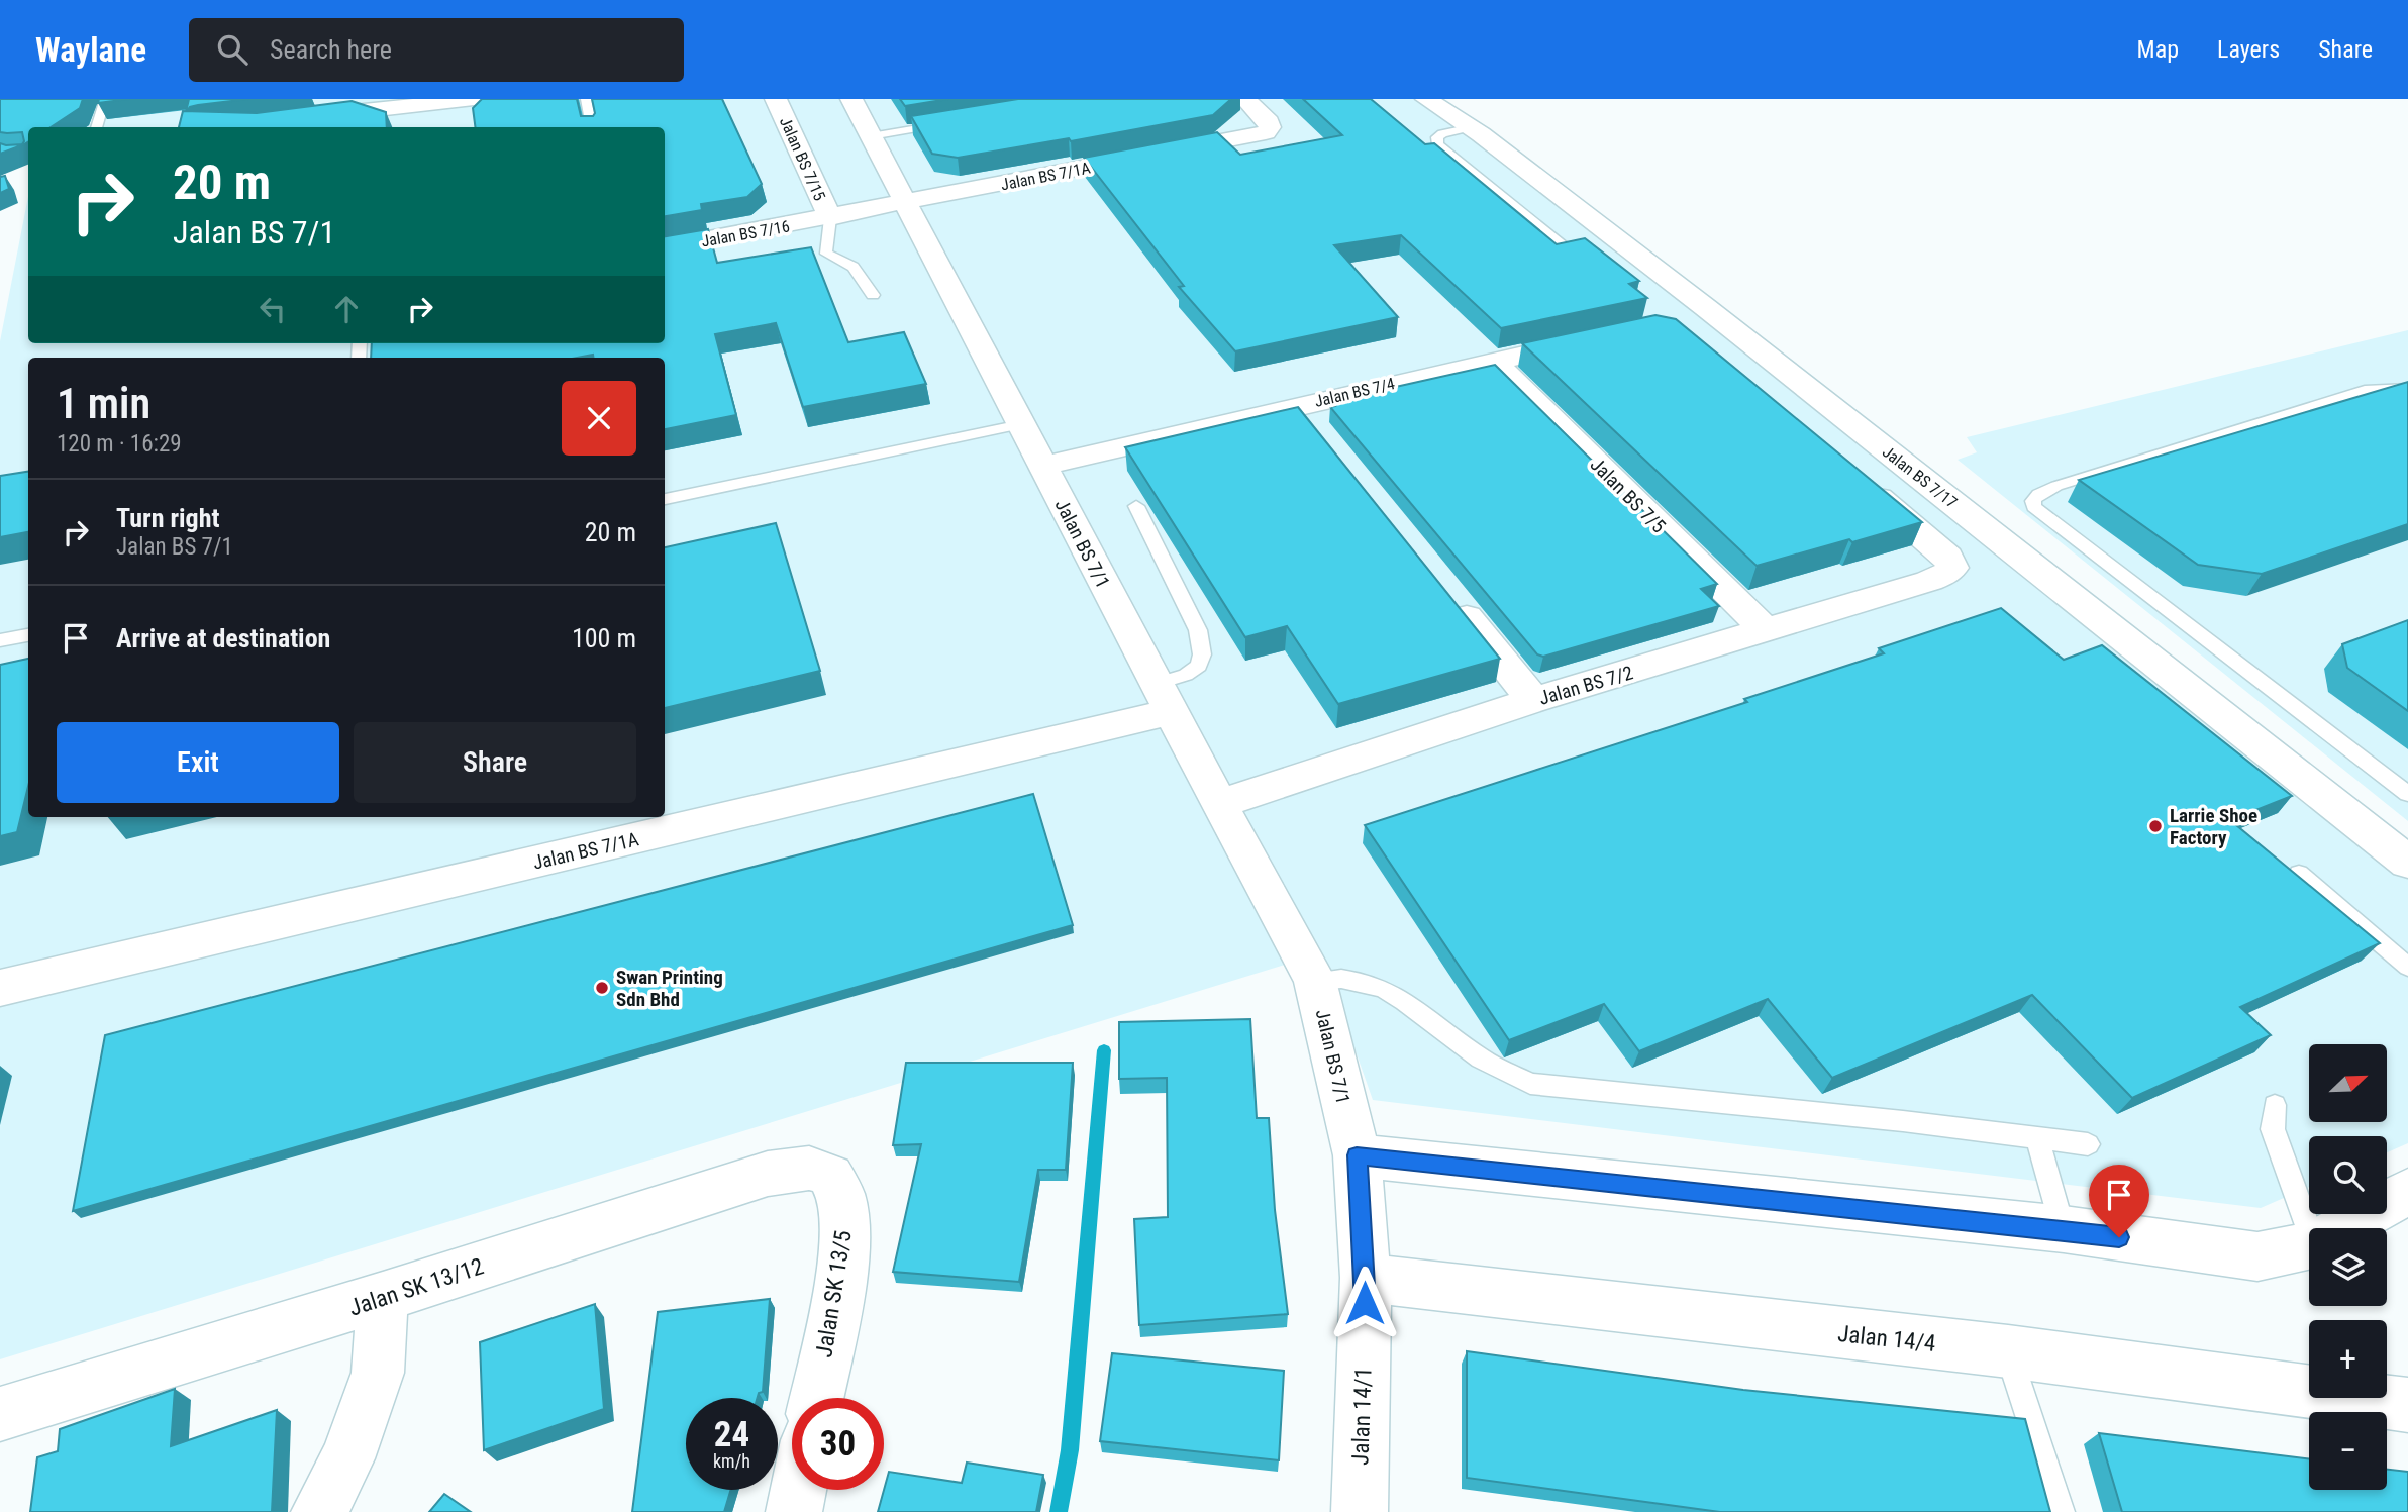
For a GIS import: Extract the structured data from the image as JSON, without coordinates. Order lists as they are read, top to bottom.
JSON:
{
  "streets": {
    "street": [
      "Jalan BS 7/15",
      "Jalan BS 7/1A",
      "Jalan BS 7/16",
      "Jalan BS 7/4",
      "Jalan BS 7/17",
      "Jalan BS 7/5",
      "Jalan BS 7/1",
      "Jalan BS 7/2",
      "Jalan SK 13/12",
      "Jalan SK 13/5",
      "Jalan 14/4",
      "Jalan 14/1"
    ]
  },
  "crossings": [
    ["Jalan BS 7/15", "Jalan BS 7/16"],
    ["Jalan BS 7/1A", "Jalan BS 7/16"],
    ["Jalan BS 7/1A", "Jalan BS 7/1"],
    ["Jalan BS 7/16", "Jalan BS 7/1"],
    ["Jalan BS 7/4", "Jalan BS 7/5"],
    ["Jalan BS 7/4", "Jalan BS 7/1"],
    ["Jalan BS 7/5", "Jalan BS 7/2"],
    ["Jalan BS 7/1", "Jalan BS 7/2"],
    ["Jalan BS 7/1", "Jalan 14/4"],
    ["Jalan BS 7/1", "Jalan 14/1"],
    ["Jalan SK 13/12", "Jalan SK 13/5"],
    ["Jalan 14/4", "Jalan 14/1"]
  ],
  "places": ["Larrie Shoe Factory", "Swan Printing Sdn Bhd"],
  "north": "top right",
  "page": {
    "header": "Waylane",
    "search": "Search here",
    "nav": ["Map", "Layers", "Share"],
    "turn": ["20 m", "Jalan BS 7/1"],
    "heading": ["1 min", "120 m · 16:29"],
    "list": [
      {
        "name": "Turn right",
        "note": "Jalan BS 7/1",
        "value": "20 m"
      },
      {
        "name": "Arrive at destination",
        "value": "100 m"
      }
    ],
    "buttons": ["Exit", "Share"],
    "map_buttons": ["+", "−"],
    "speed": "24 km/h",
    "limit": "30"
  }
}
